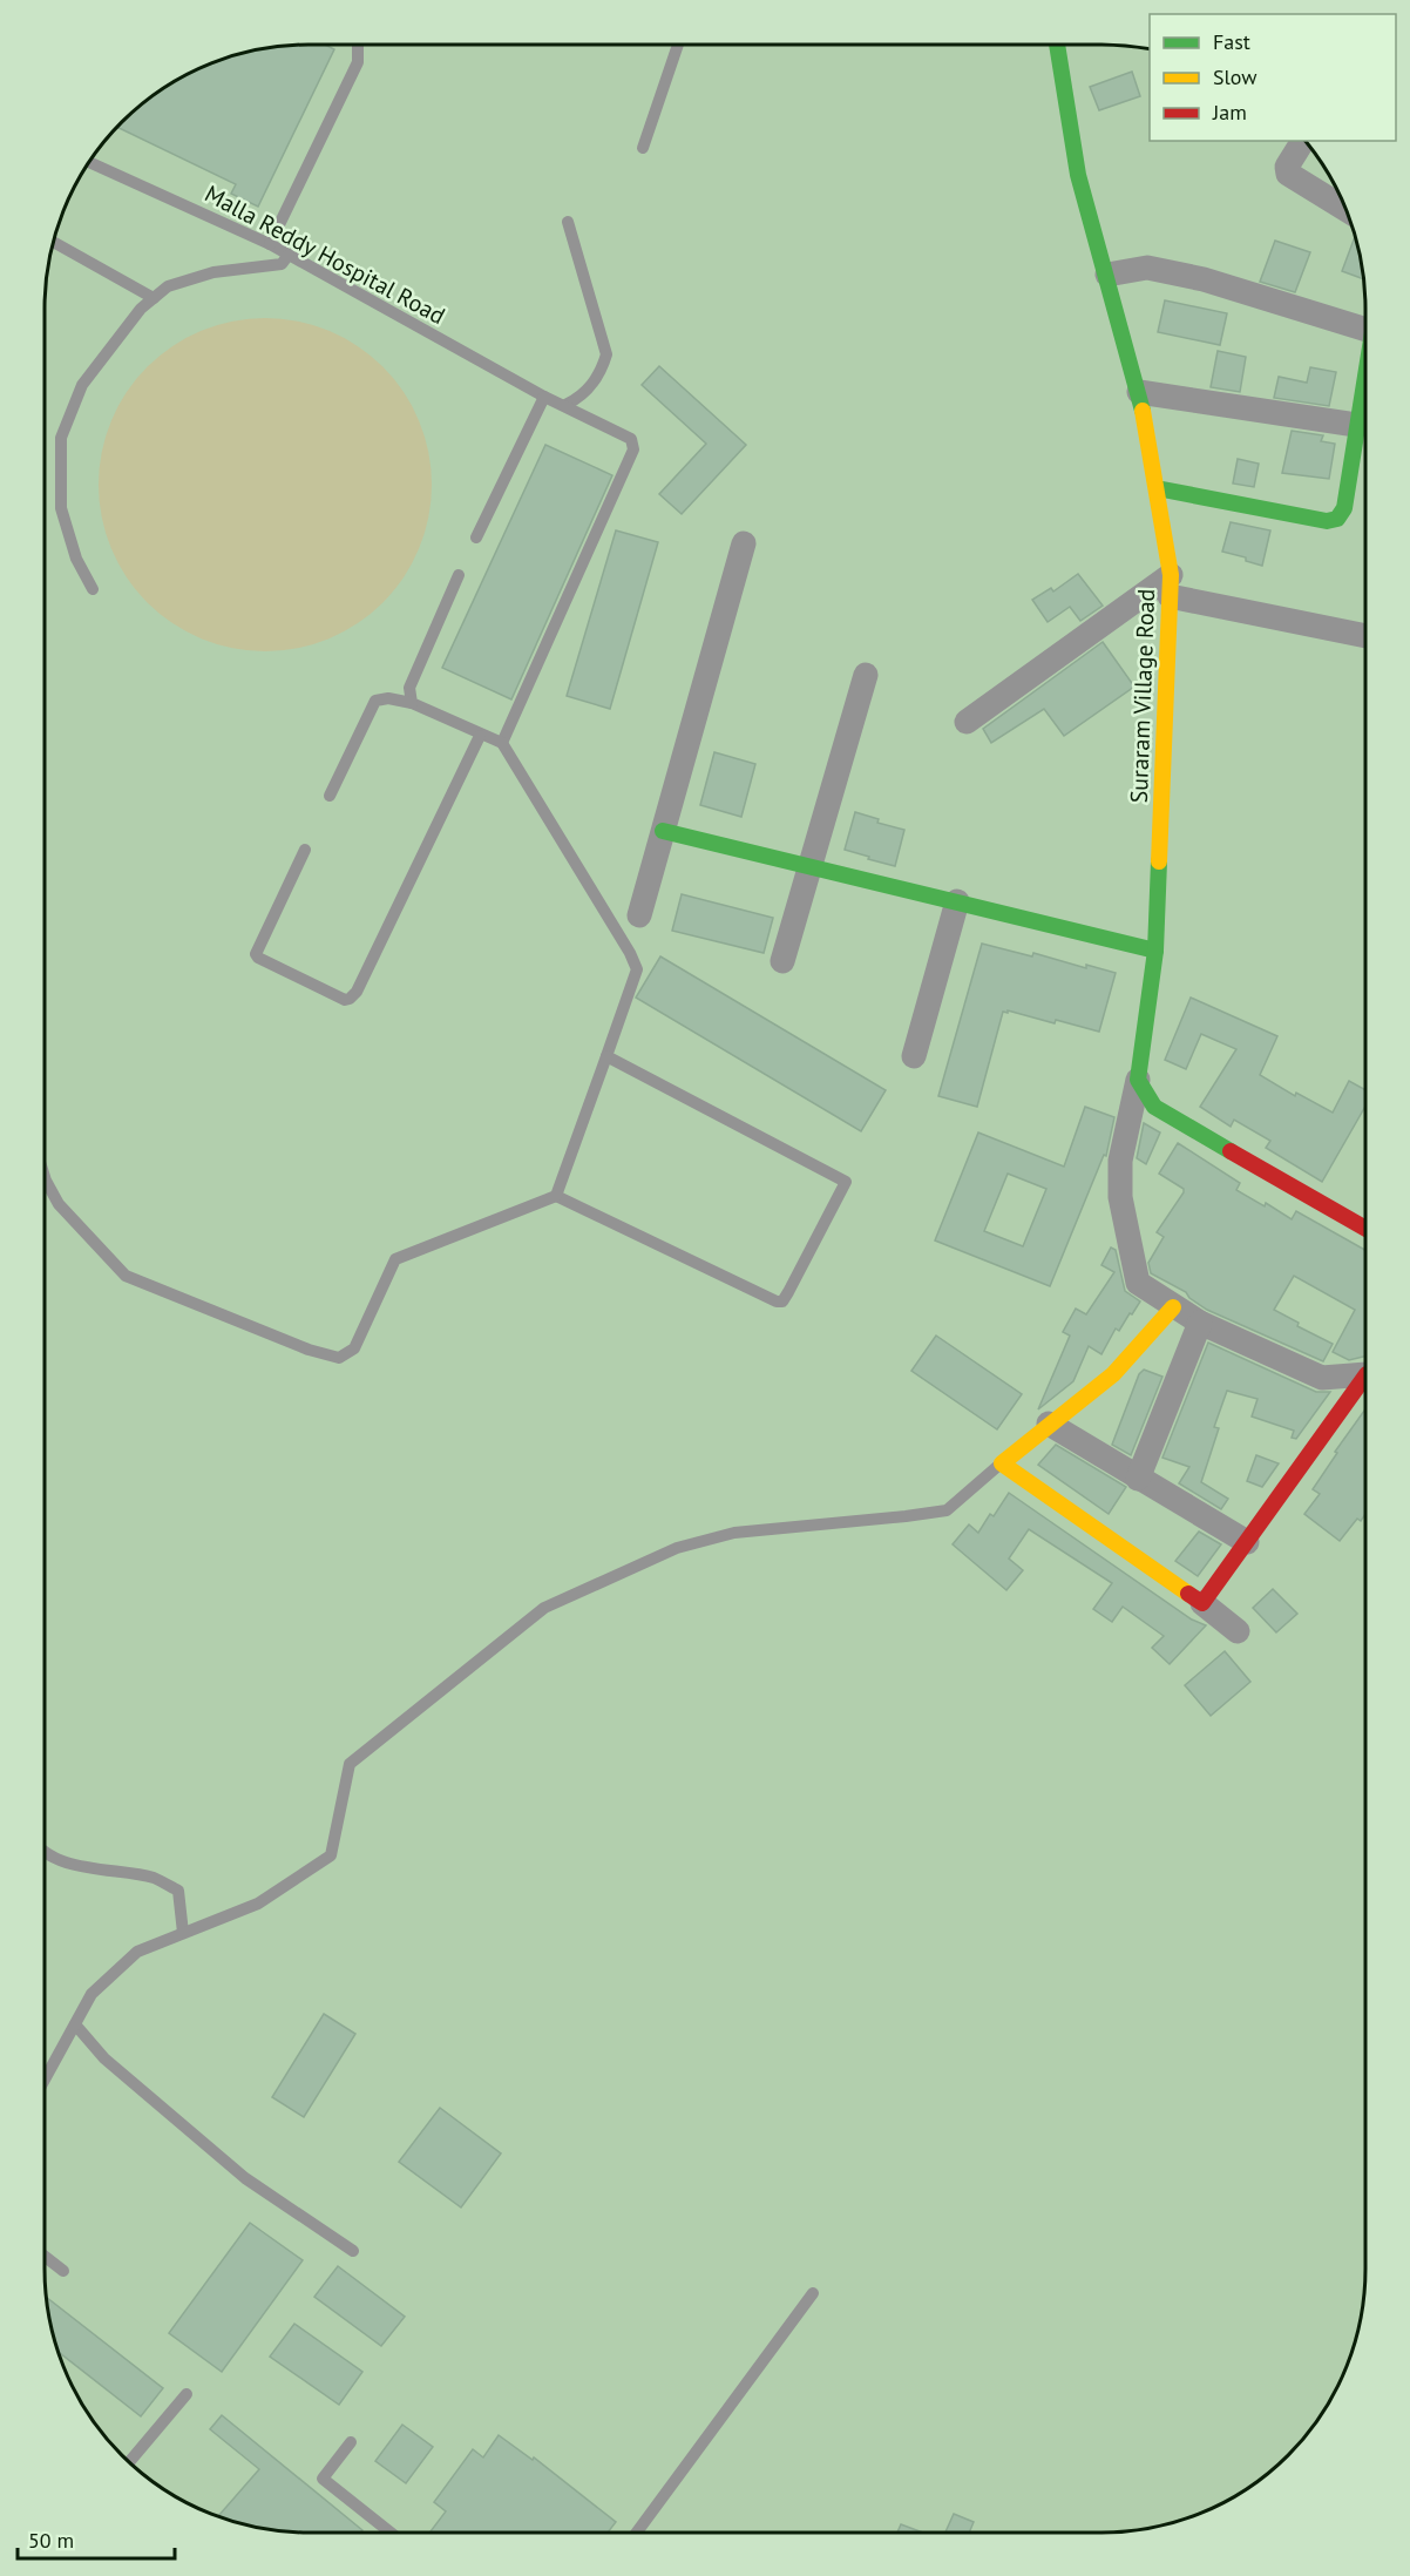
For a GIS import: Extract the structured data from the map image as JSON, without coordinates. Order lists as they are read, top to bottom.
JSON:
{
  "streets": {
    "street": ["Suraram Village Road"],
    "lane": ["Malla Reddy Hospital Road"]
  },
  "legend": ["Fast", "Slow", "Jam"],
  "scale_bar": "50 m"
}
